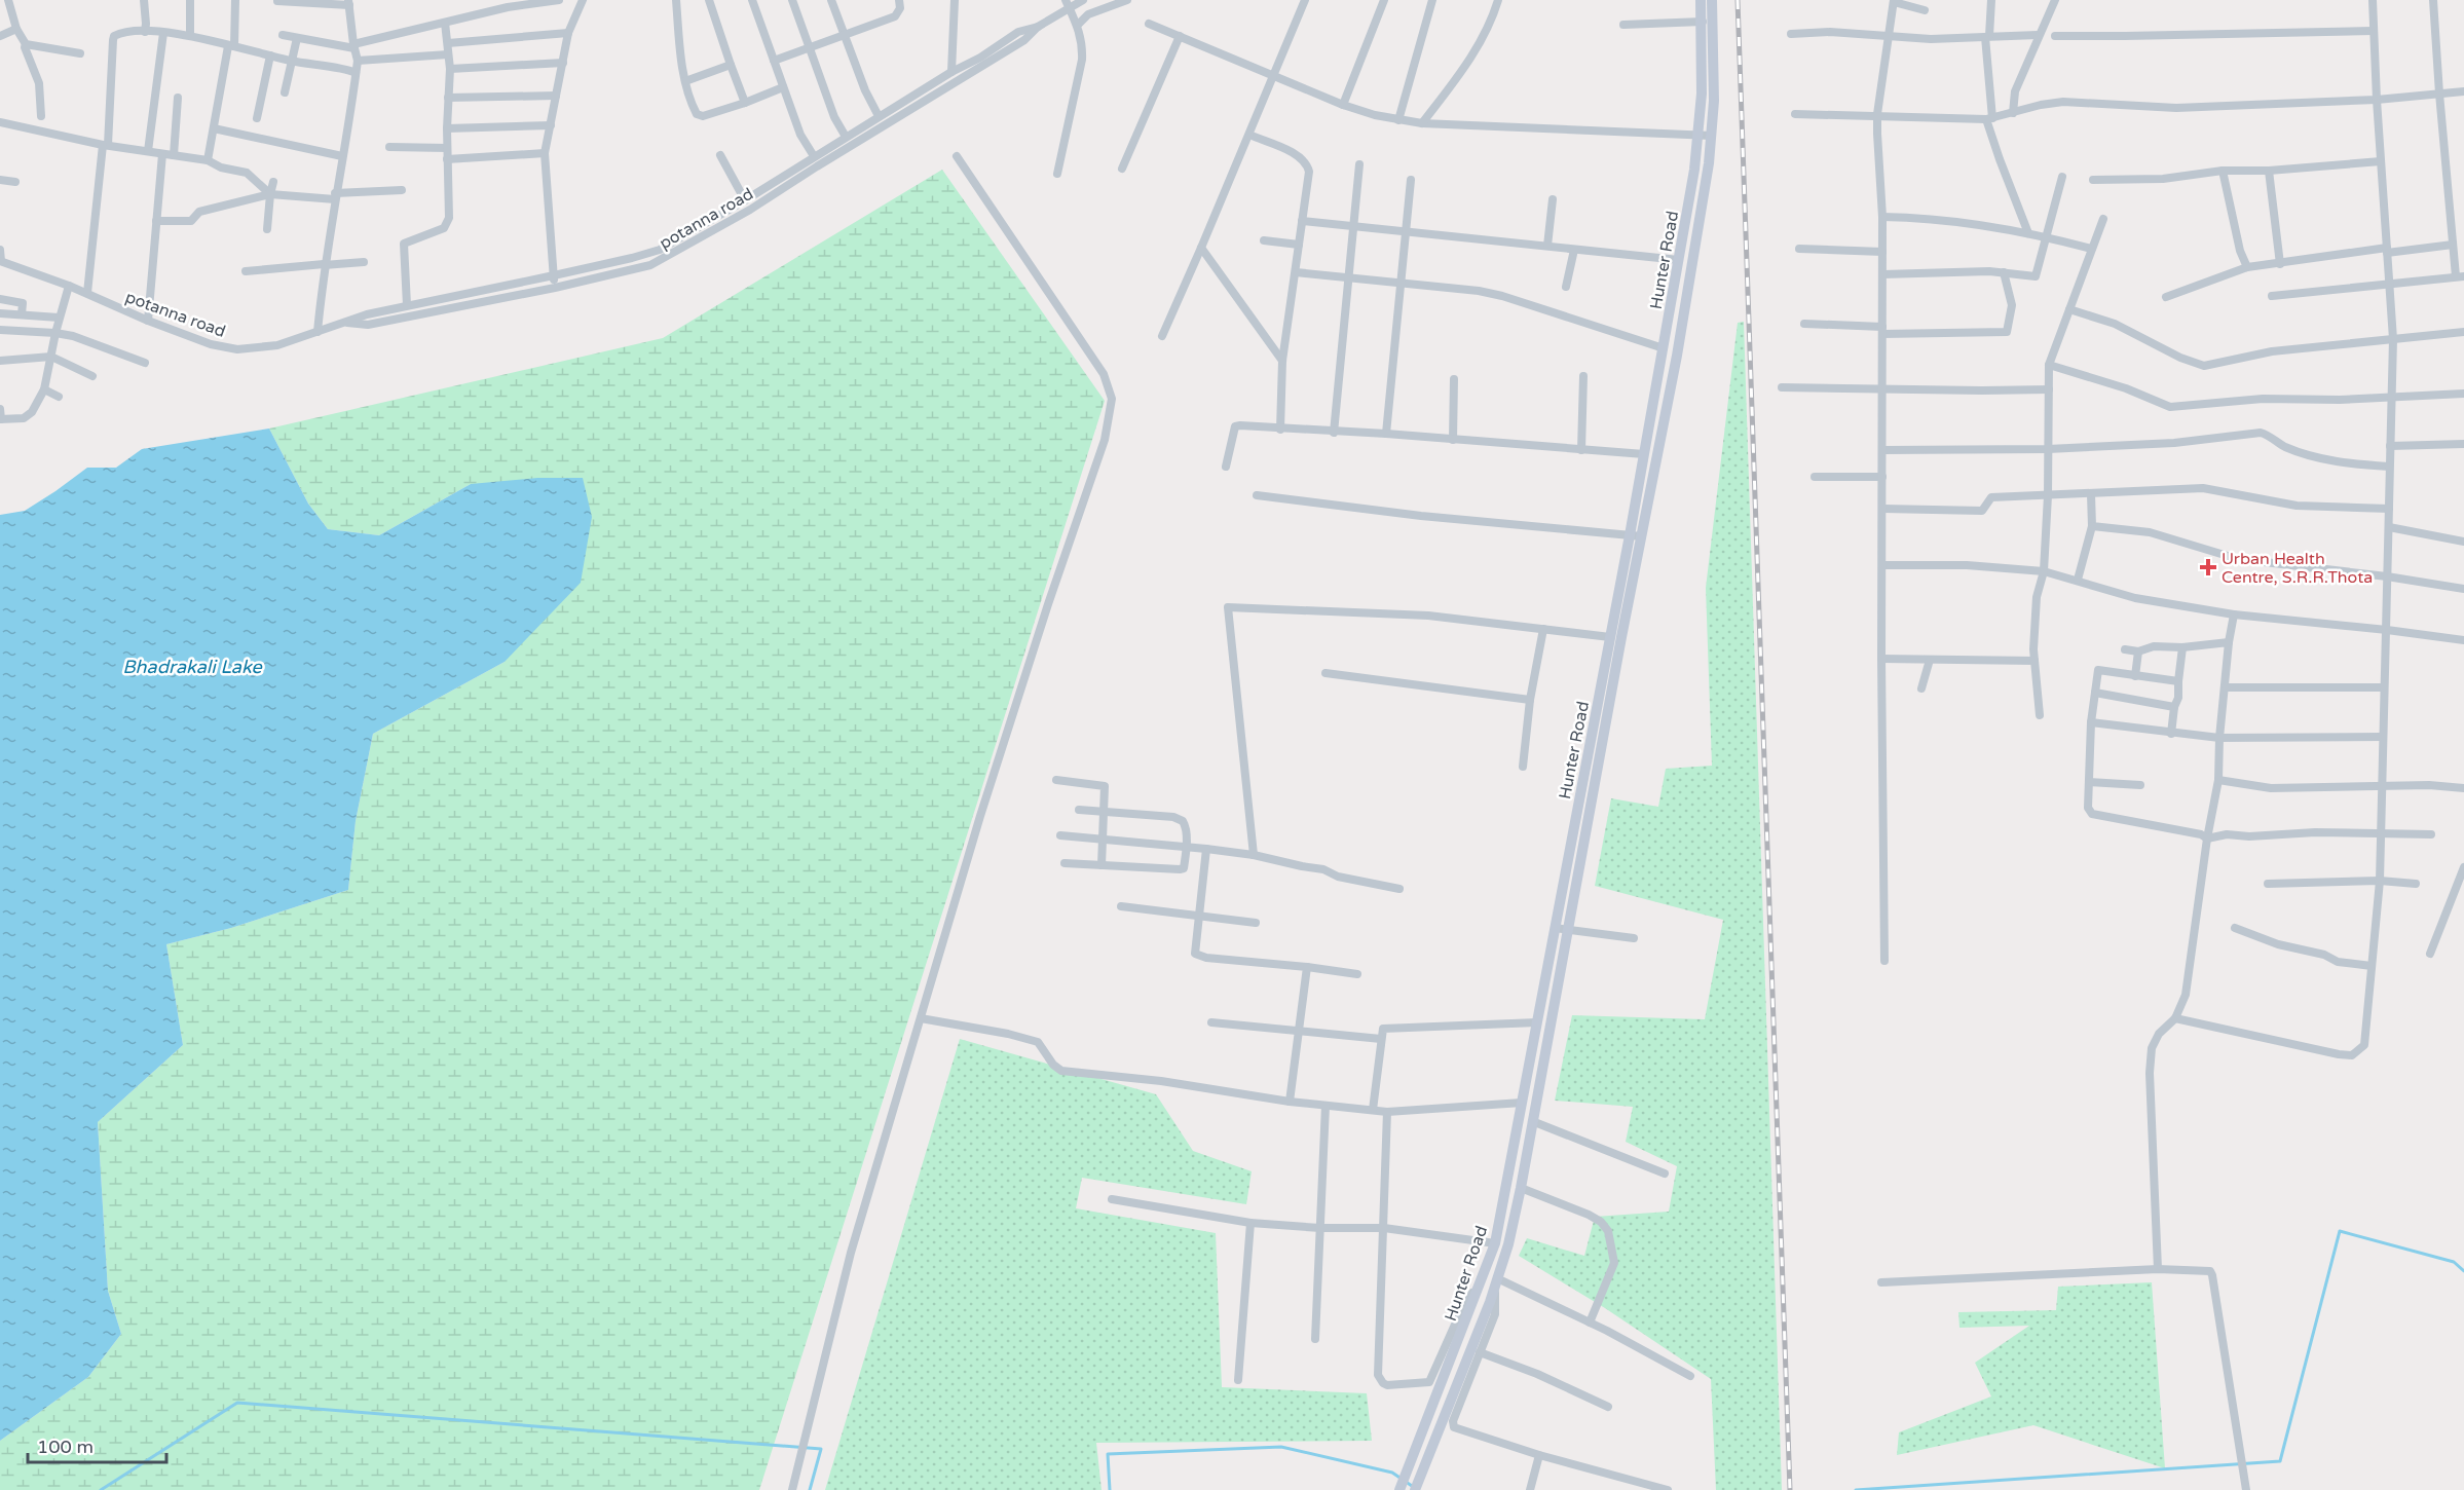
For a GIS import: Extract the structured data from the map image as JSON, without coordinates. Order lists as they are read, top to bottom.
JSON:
{
  "streets": {
    "street": ["potanna road", "Hunter Road"]
  },
  "water": ["Bhadrakali Lake"],
  "places": {
    "health": ["Urban Health Centre, S.R.R.Thota"]
  },
  "scale_bar": "100 m"
}
